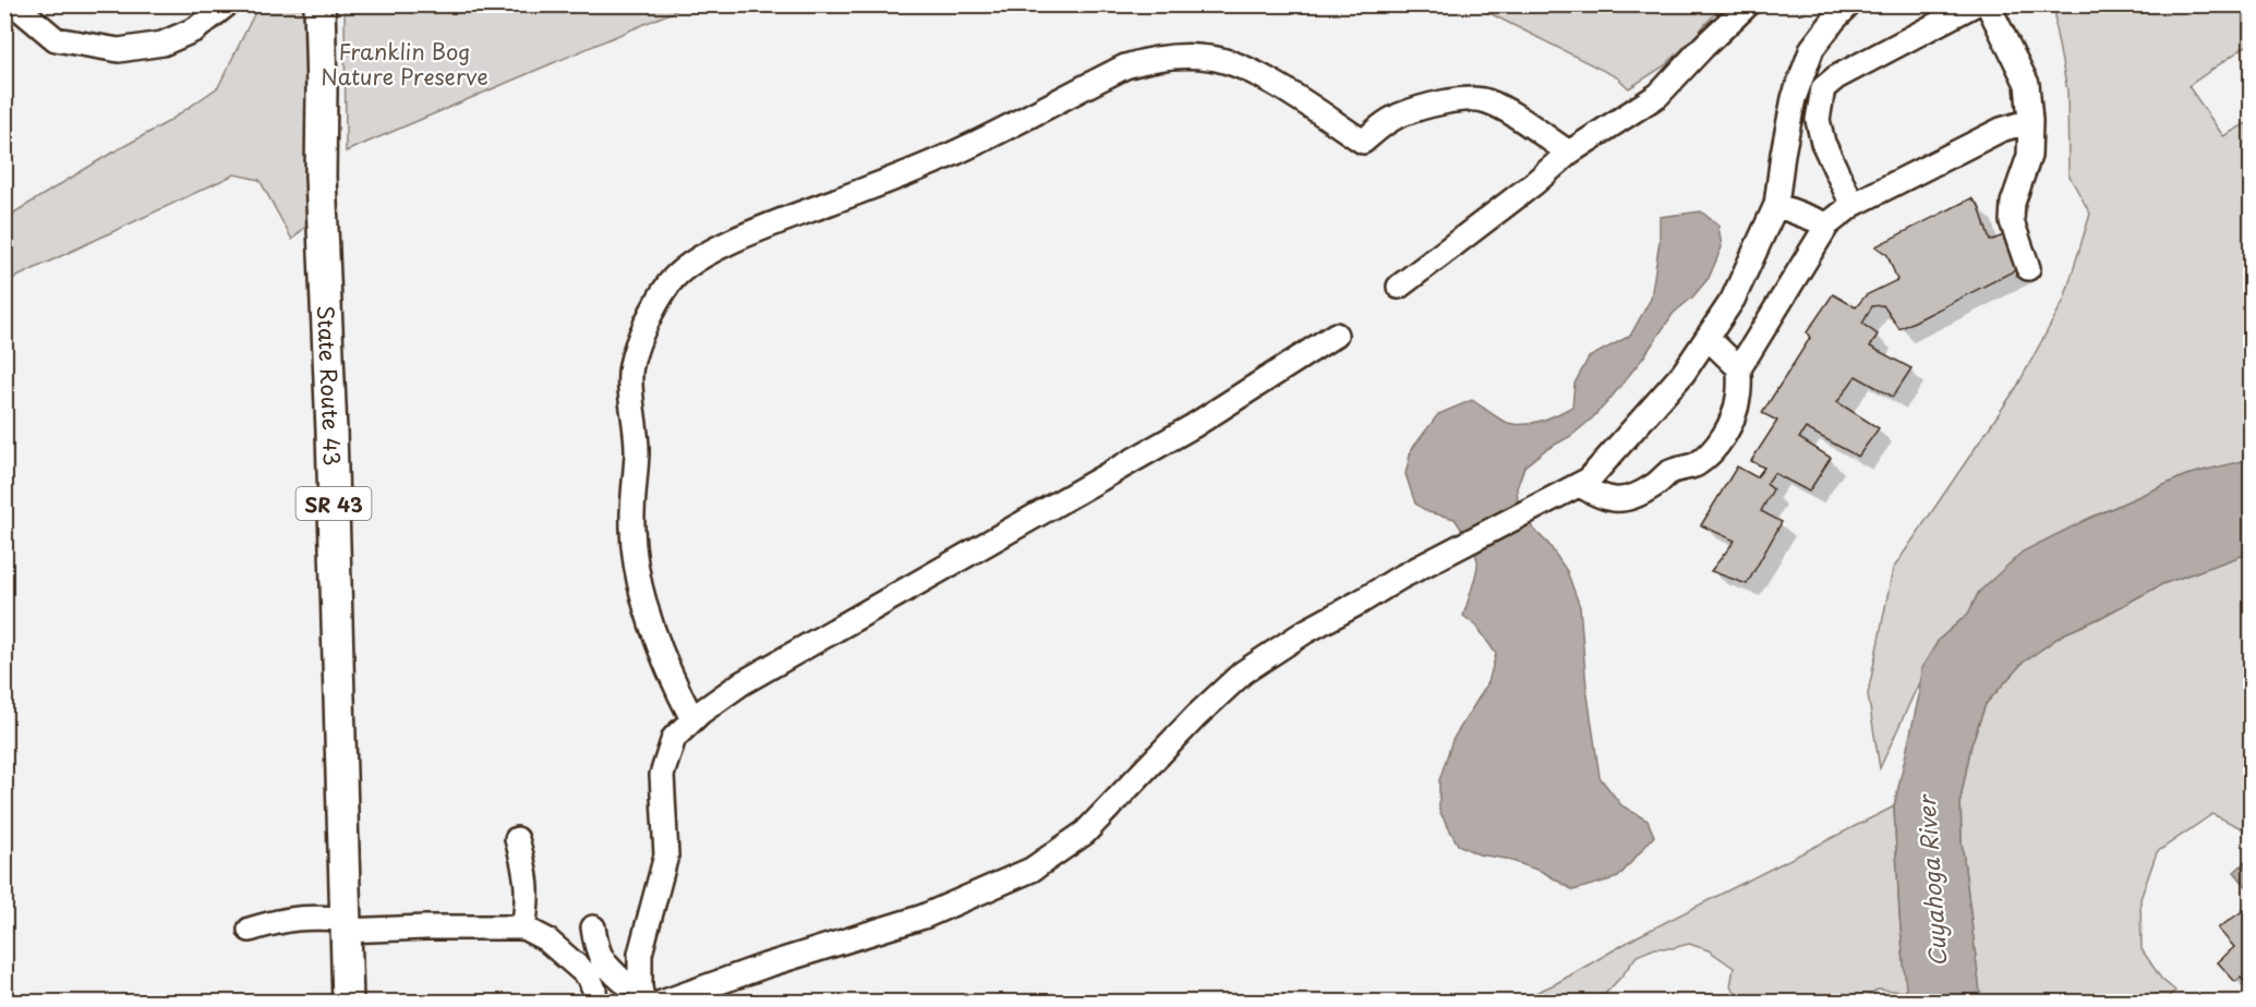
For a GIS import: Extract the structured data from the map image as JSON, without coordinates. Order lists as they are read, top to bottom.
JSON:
{
  "streets": {
    "main road": ["State Route 43", "SR 43"]
  },
  "water": ["Cuyahoga River"],
  "parks": ["Franklin Bog Nature Preserve"]
}
